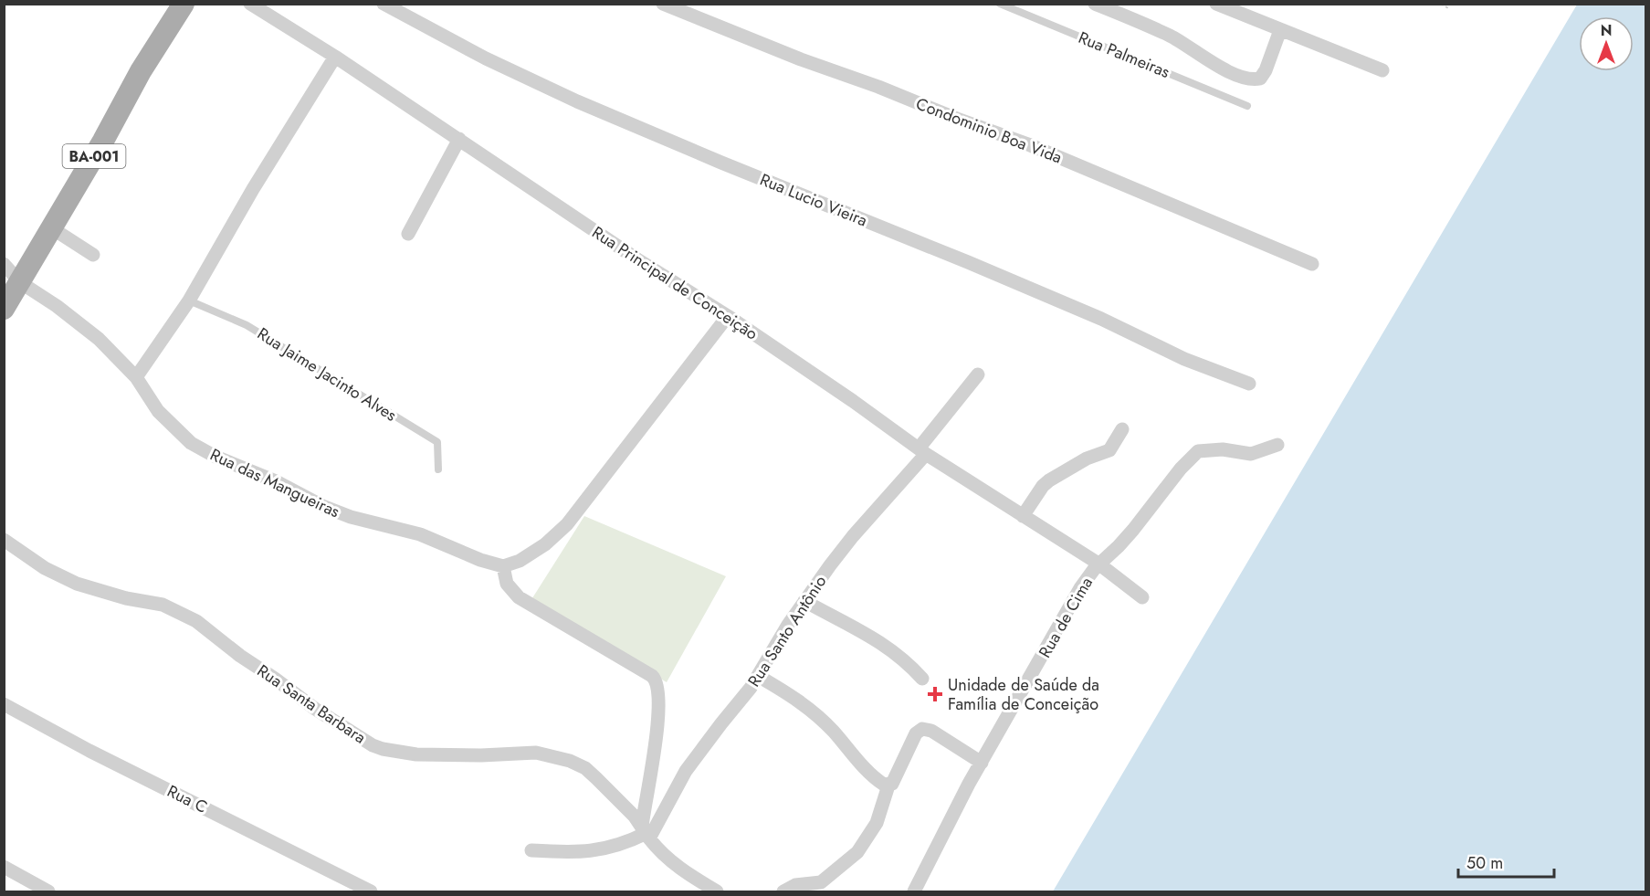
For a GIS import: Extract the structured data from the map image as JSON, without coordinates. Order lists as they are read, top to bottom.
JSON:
{
  "streets": {
    "main road": ["BA-001"],
    "street": [
      "Rua Palmeiras",
      "Condominio Boa Vida",
      "Rua Lucio Vieira",
      "Rua Principal de Conceição",
      "Rua das Mangueiras",
      "Rua de Cima",
      "Rua Santo Antônio",
      "Rua Santa Barbara",
      "Rua C"
    ],
    "lane": ["Rua Jaime Jacinto Alves"]
  },
  "crossings": [
    ["BA-001", "Rua das Mangueiras"],
    ["Rua Principal de Conceição", "Rua de Cima"],
    ["Rua Principal de Conceição", "Rua Santo Antônio"],
    ["Rua Santo Antônio", "Rua Santa Barbara"]
  ],
  "places": {
    "health": ["Unidade de Saúde da Família de Conceição"]
  },
  "scale_bar": "50 m",
  "north": "top"
}
